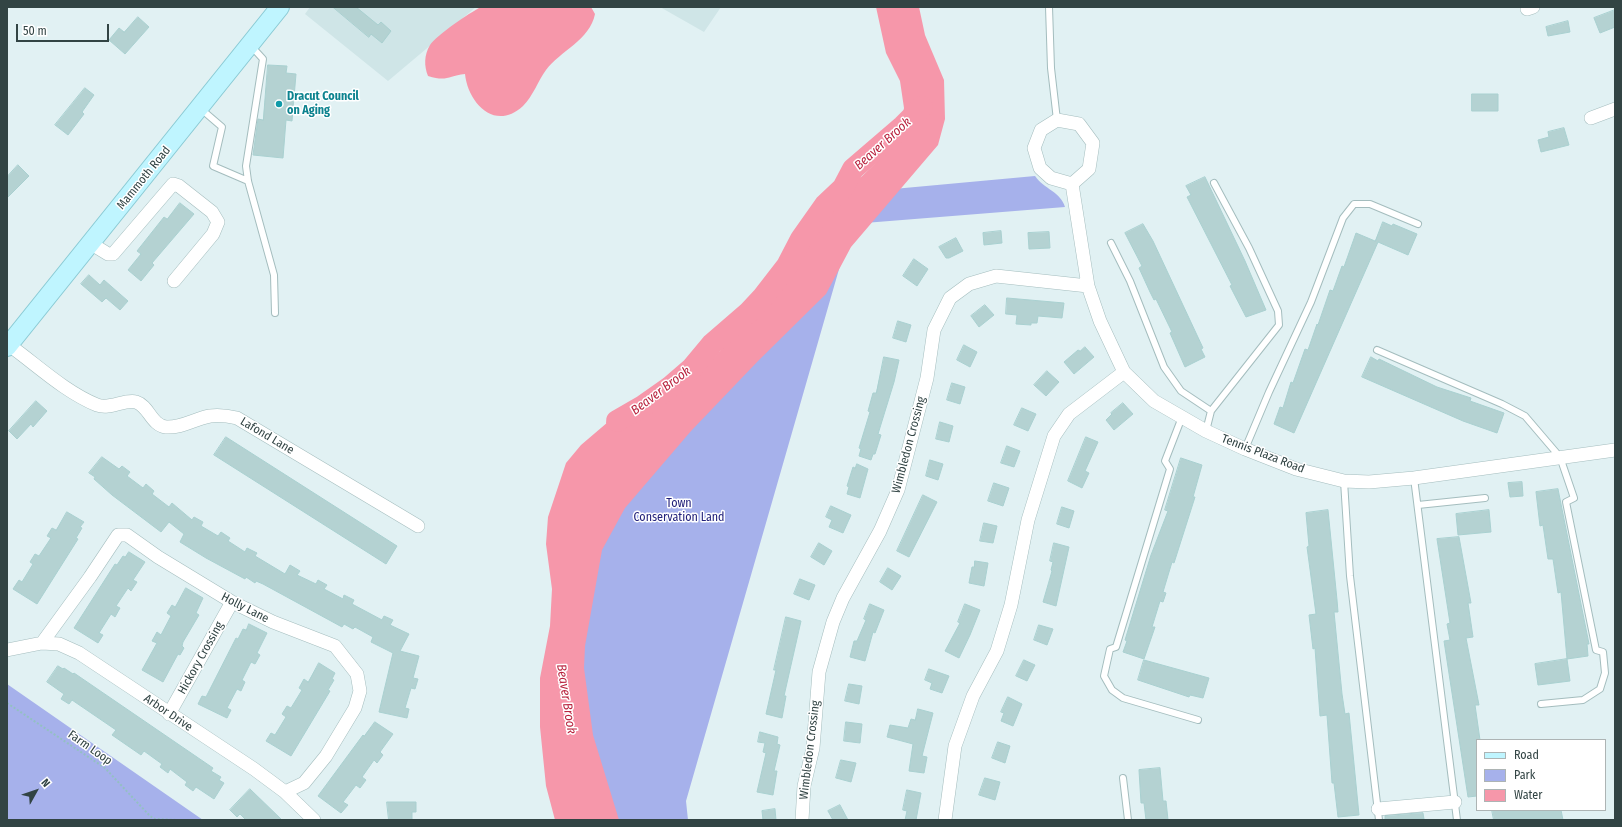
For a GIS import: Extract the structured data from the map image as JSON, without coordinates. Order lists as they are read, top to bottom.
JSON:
{
  "streets": {
    "main road": ["Mammoth Road"],
    "street": [
      "Lafond Lane",
      "Wimbledon Crossing",
      "Tennis Plaza Road",
      "Holly Lane",
      "Hickory Crossing",
      "Arbor Drive"
    ],
    "path": ["Farm Loop"]
  },
  "crossings": [
    ["Mammoth Road", "Lafond Lane"],
    ["Wimbledon Crossing", "Tennis Plaza Road"],
    ["Holly Lane", "Hickory Crossing"],
    ["Holly Lane", "Arbor Drive"],
    ["Hickory Crossing", "Arbor Drive"]
  ],
  "water": ["Beaver Brook"],
  "parks": ["Town Conservation Land"],
  "places": ["Dracut Council on Aging"],
  "legend": ["Road", "Park", "Water"],
  "scale_bar": "50 m",
  "north": "top right"
}
